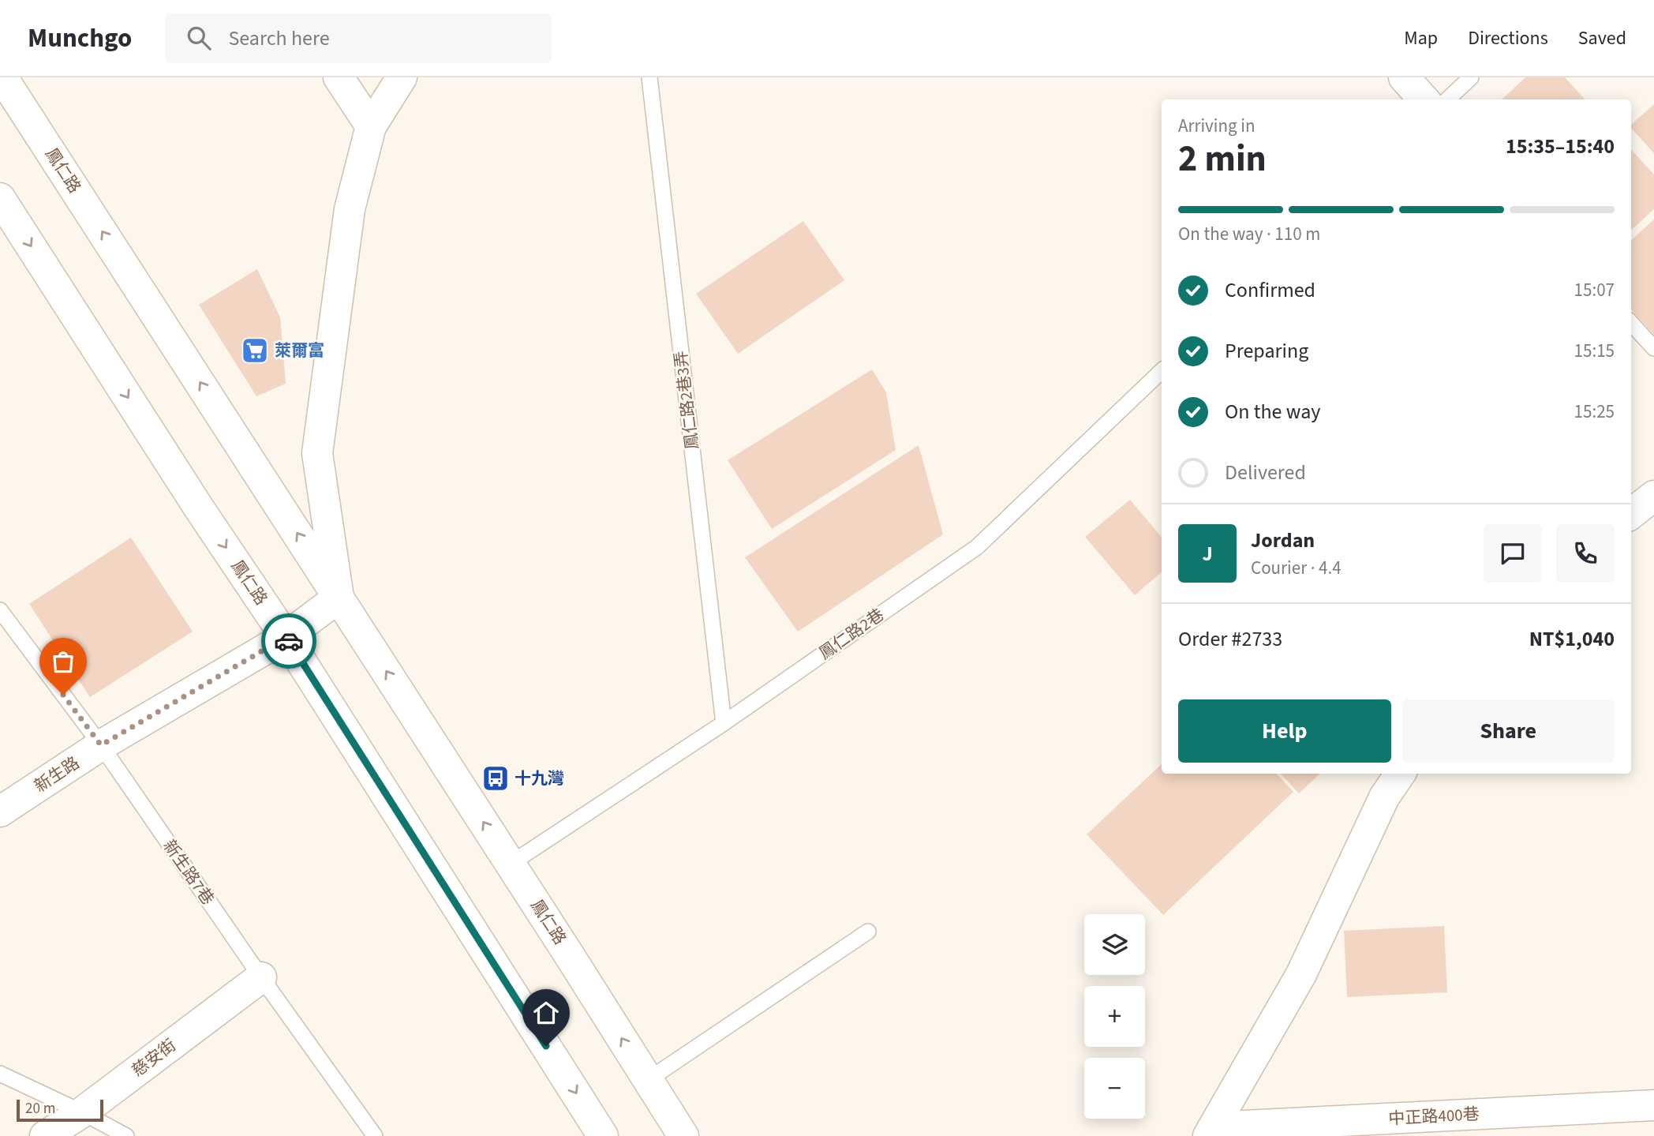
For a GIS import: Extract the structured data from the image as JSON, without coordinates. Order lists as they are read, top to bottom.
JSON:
{
  "streets": {
    "main road": [
      "鳳仁路",
      "新生路",
      "慈安街",
      "中正路400巷"
    ],
    "lane": ["鳳仁路2巷3弄", "鳳仁路2巷", "新生路7巷"]
  },
  "crossings": [
    ["鳳仁路", "鳳仁路2巷"],
    ["鳳仁路", "新生路"],
    ["鳳仁路2巷3弄", "鳳仁路2巷"],
    ["新生路", "新生路7巷"],
    ["新生路7巷", "慈安街"]
  ],
  "places": {
    "supermarket": ["萊爾富"],
    "bus stop": ["十九灣"]
  },
  "scale_bar": "20 m",
  "page": {
    "header": "Munchgo",
    "search": "Search here",
    "nav": ["Map", "Directions", "Saved"],
    "heading": ["2 min", "Arriving in", "15:35–15:40"],
    "panel": [
      "Jordan",
      "Courier · 4.4",
      "Order #2733",
      "NT$1,040"
    ],
    "bar": "On the way · 110 m",
    "list": [
      ["Confirmed", "15:07"],
      ["Preparing", "15:15"],
      ["On the way", "15:25"],
      "Delivered"
    ],
    "round": "J",
    "buttons": ["Help", "Share"],
    "map_buttons": ["+", "−"],
    "scale": "20 m"
  }
}
